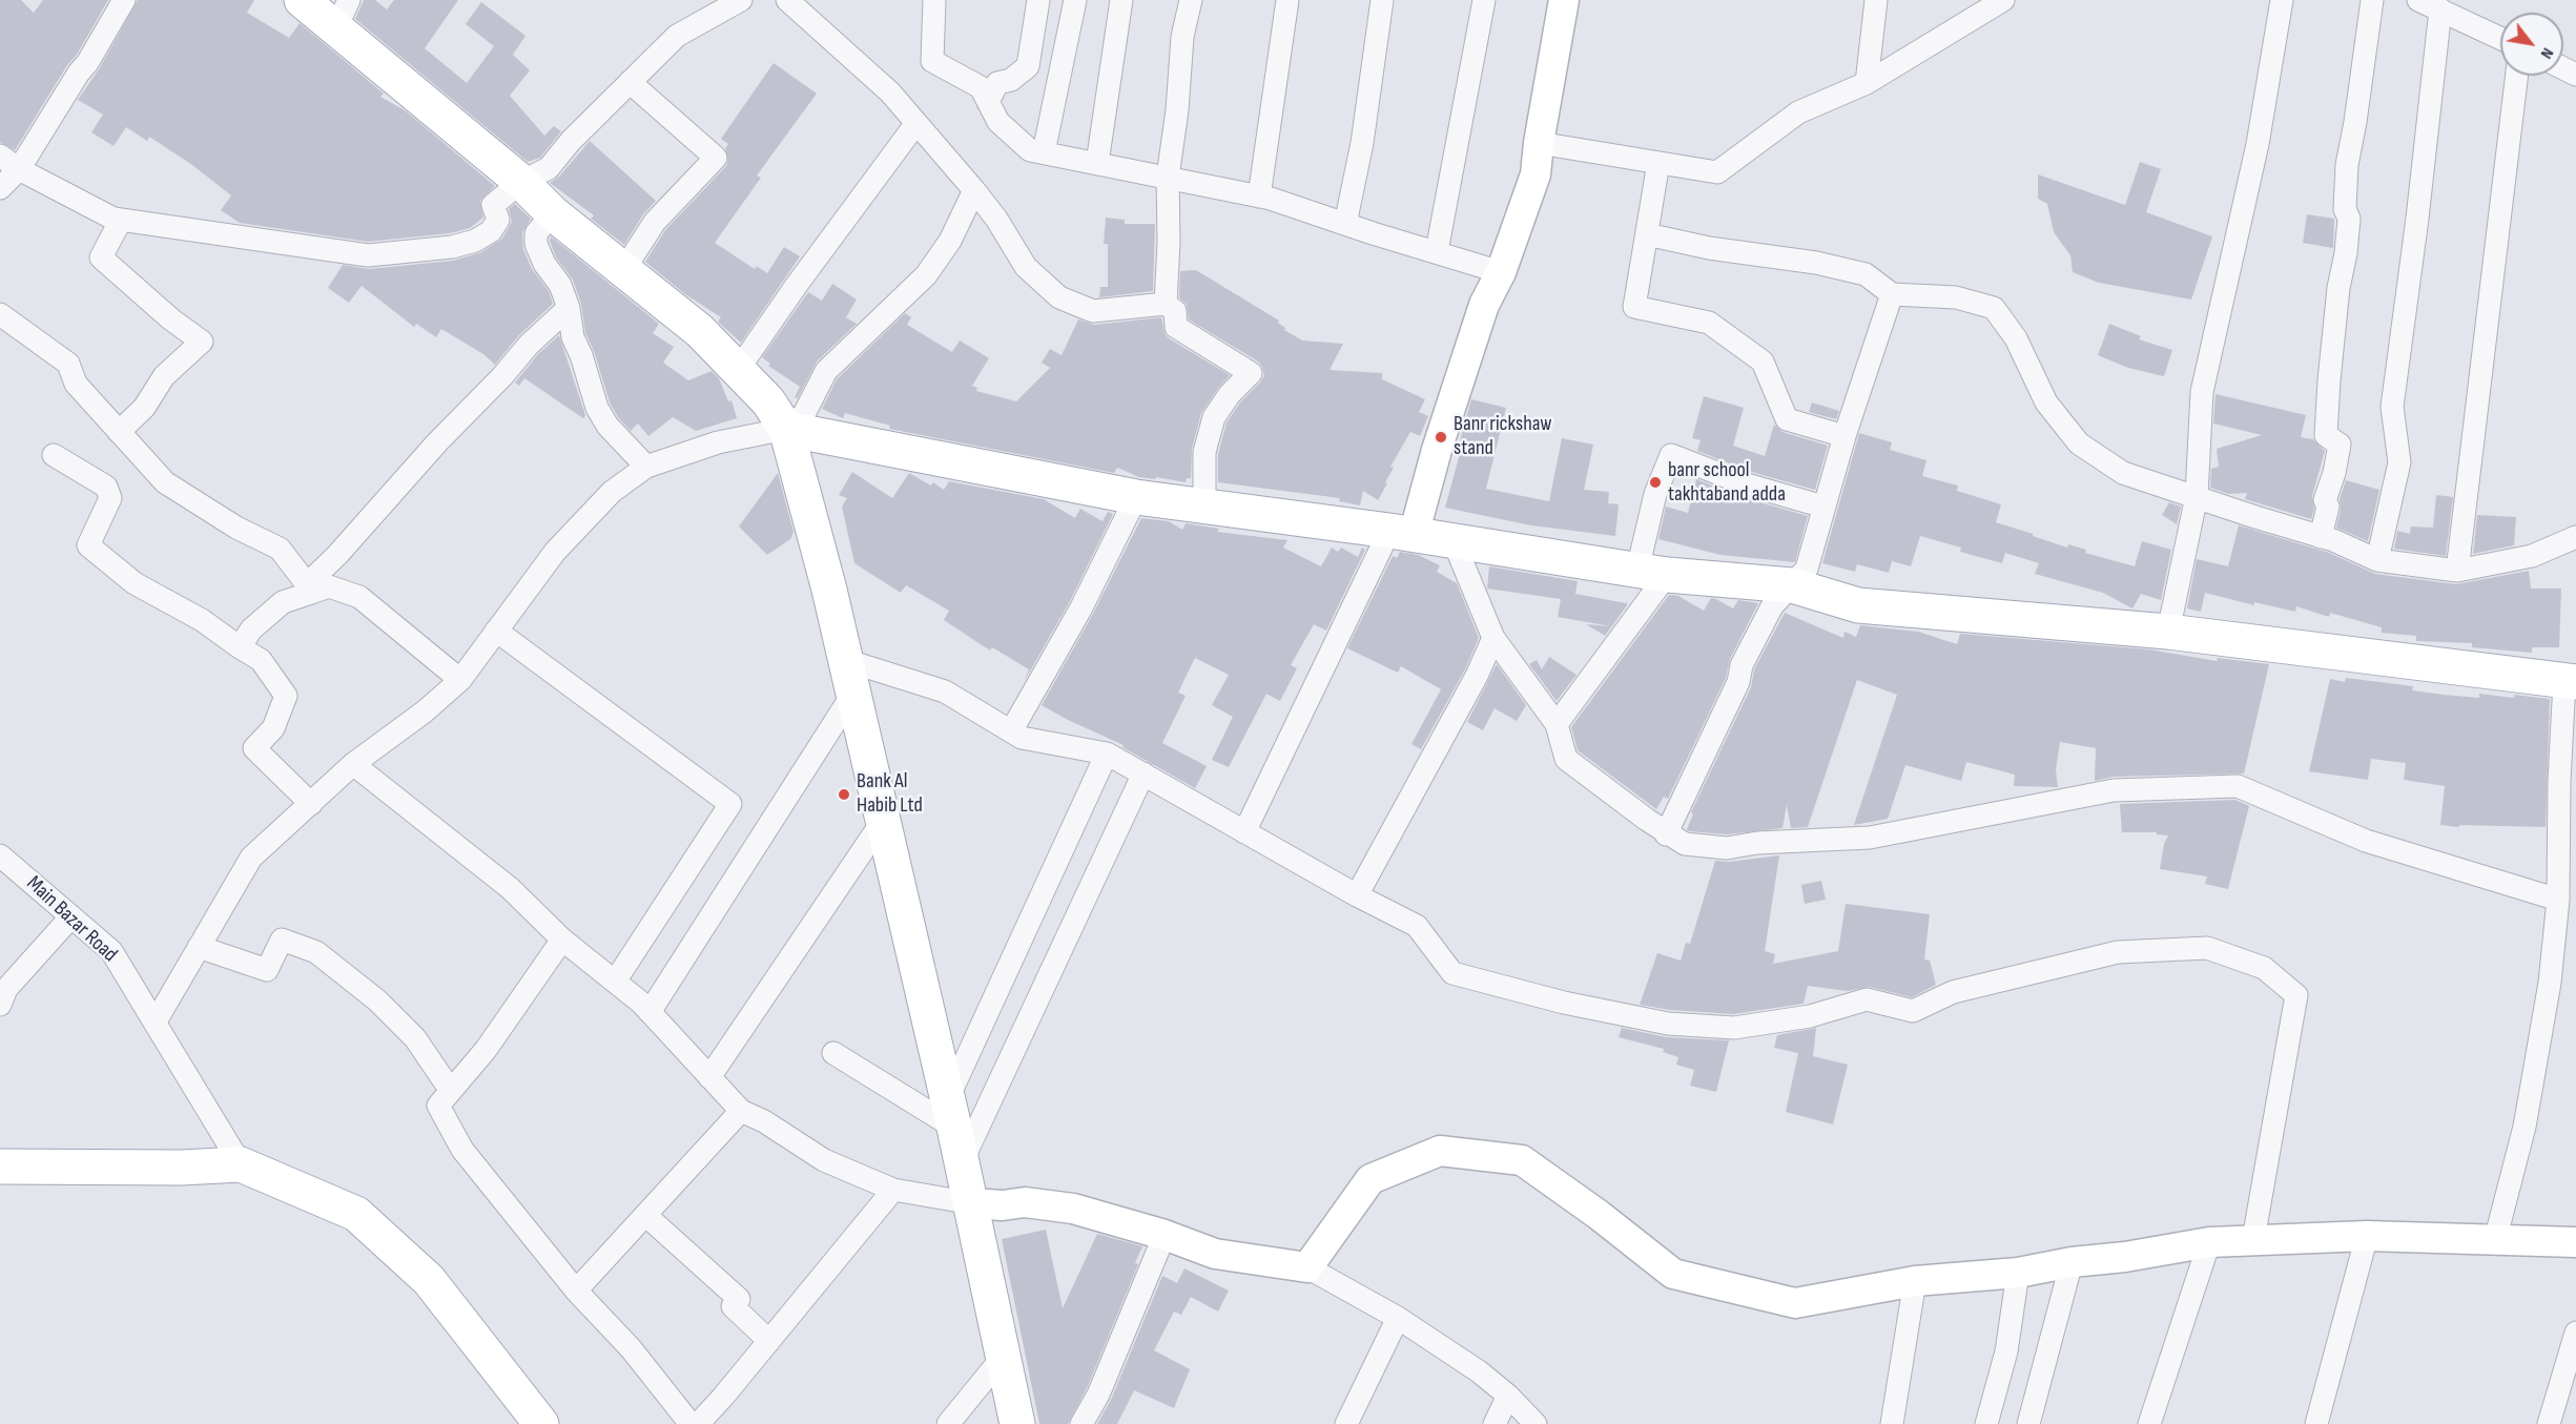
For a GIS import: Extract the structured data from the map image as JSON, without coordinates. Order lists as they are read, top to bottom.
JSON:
{
  "streets": {
    "street": ["Main Bazar Road"]
  },
  "places": ["Banr rickshaw stand", "banr school takhtaband adda", "Bank Al Habib Ltd"],
  "north": "bottom right"
}
